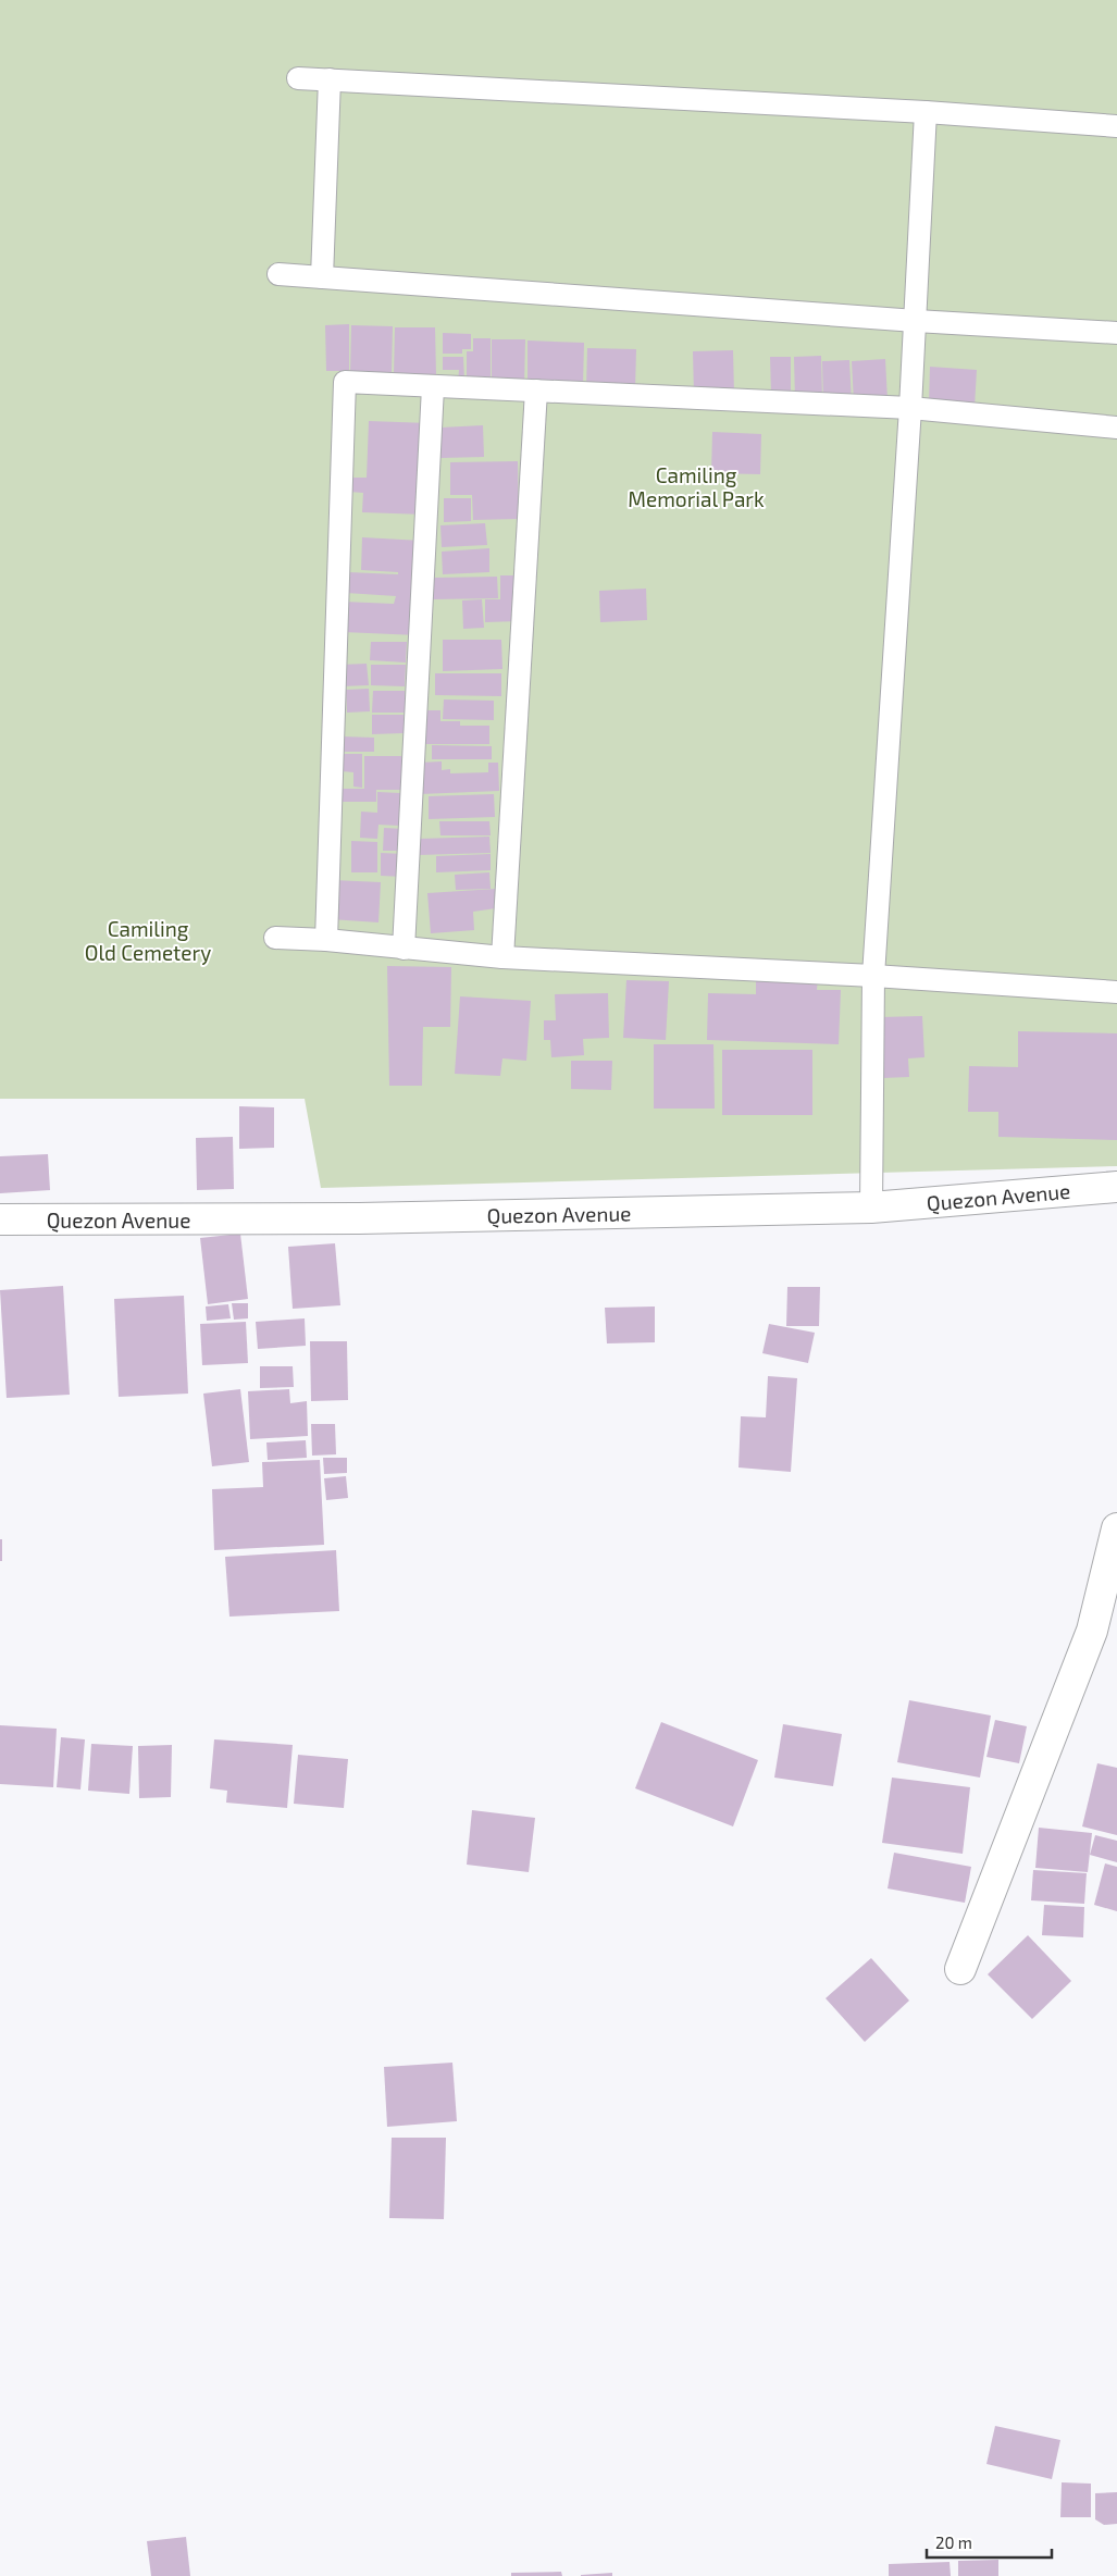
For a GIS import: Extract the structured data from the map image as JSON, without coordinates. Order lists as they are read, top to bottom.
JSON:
{
  "streets": {
    "street": ["Quezon Avenue"]
  },
  "parks": ["Camiling Memorial Park", "Camiling Old Cemetery"],
  "scale_bar": "20 m"
}
